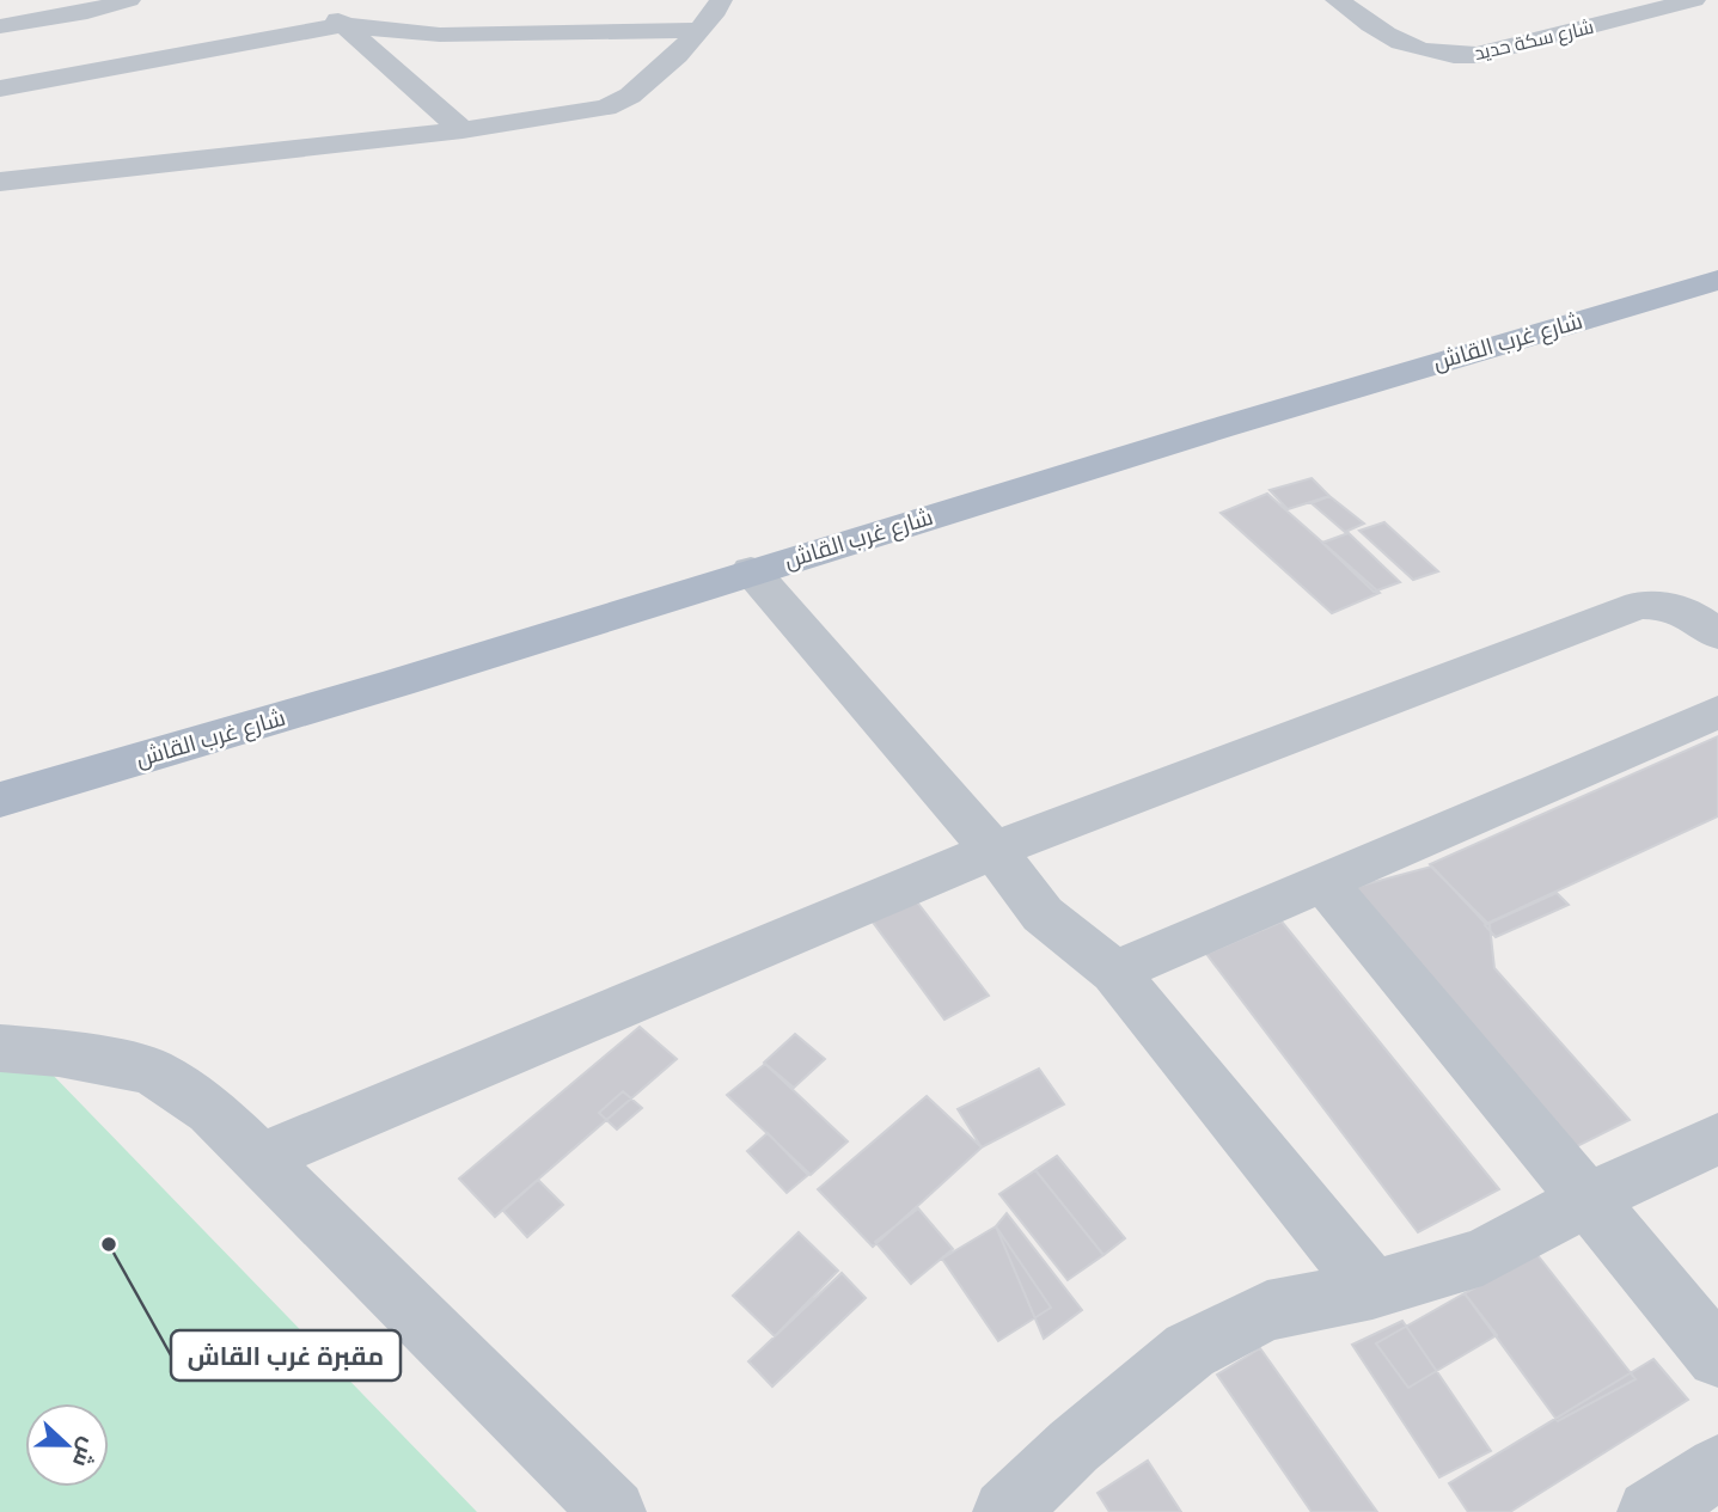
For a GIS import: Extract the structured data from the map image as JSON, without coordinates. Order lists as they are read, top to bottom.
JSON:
{
  "streets": {
    "main road": ["شارع غرب القاش"],
    "street": ["شارع سكة حديد"]
  },
  "places": ["مقبرة غرب القاش"],
  "north": "right"
}
